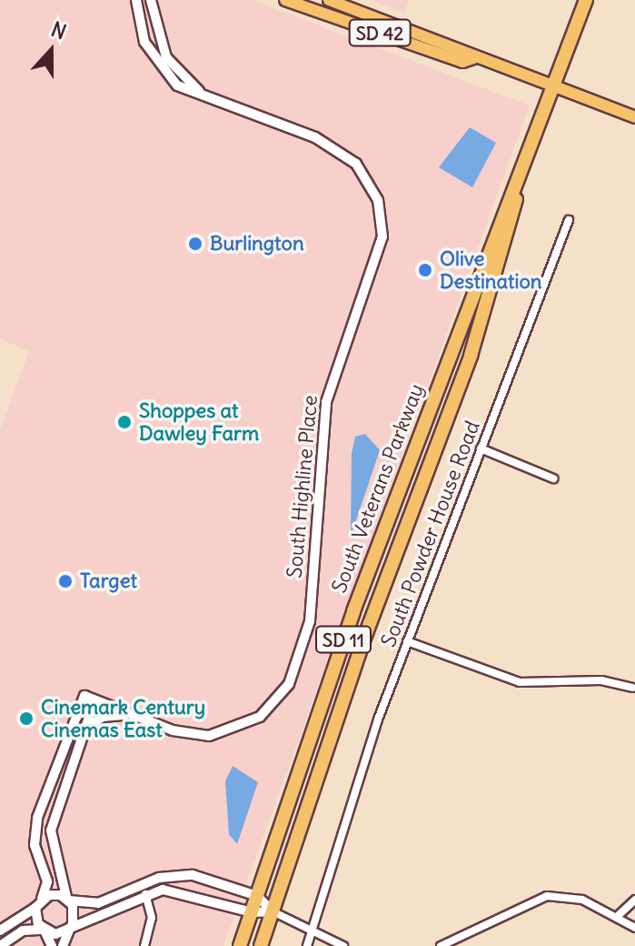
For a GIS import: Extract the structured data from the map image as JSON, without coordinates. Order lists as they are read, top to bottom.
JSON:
{
  "streets": {
    "highway": ["South Veterans Parkway", "SD 11"],
    "main road": ["SD 42"],
    "street": ["South Highline Place", "South Powder House Road"]
  },
  "crossings": [
    ["SD 42", "South Veterans Parkway"]
  ],
  "places": [
    "Burlington",
    "Olive Destination",
    "Shoppes at Dawley Farm",
    "Target",
    "Cinemark Century Cinemas East"
  ],
  "north": "top"
}
